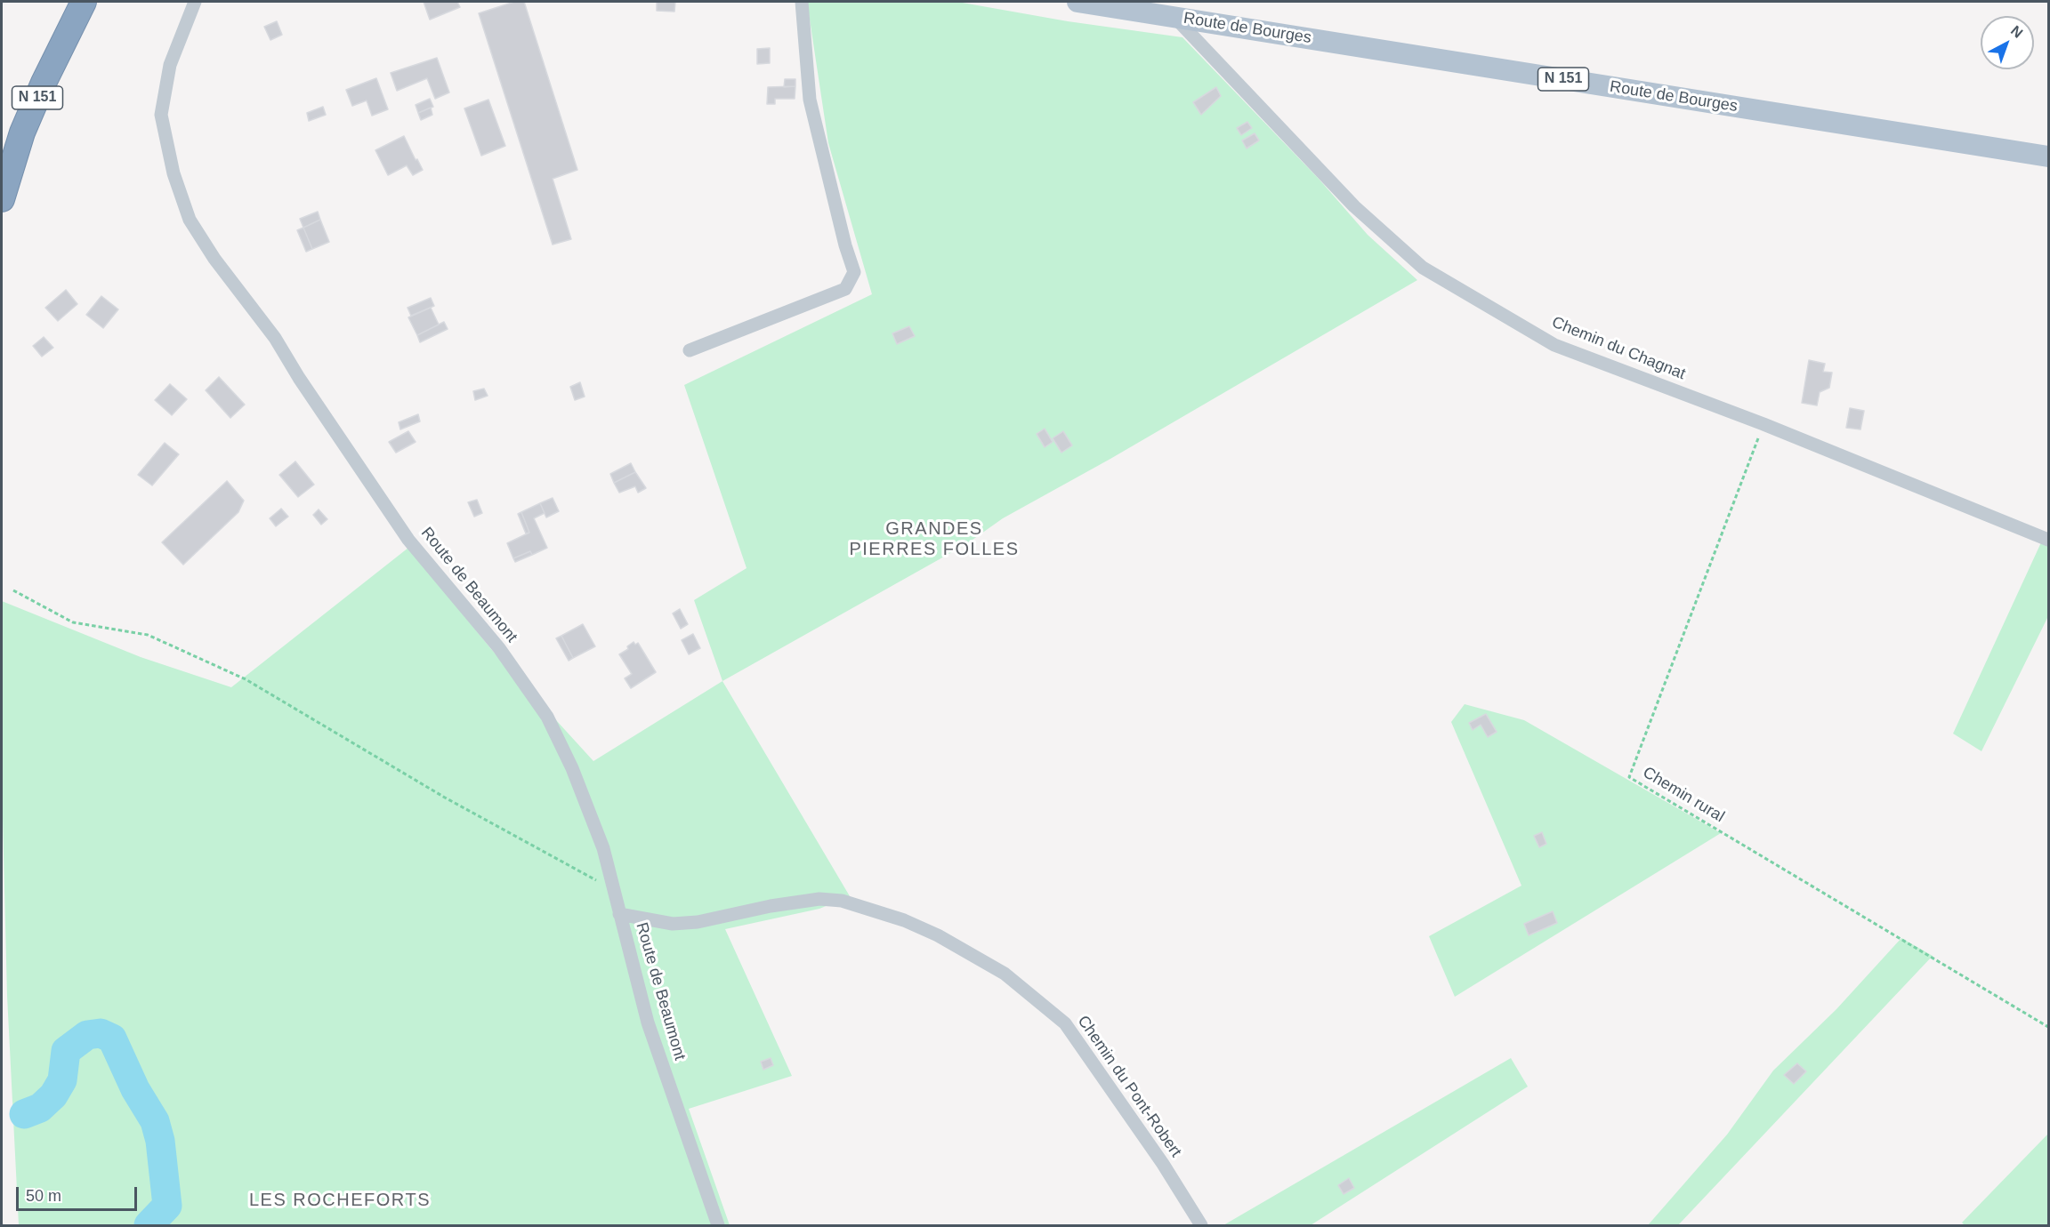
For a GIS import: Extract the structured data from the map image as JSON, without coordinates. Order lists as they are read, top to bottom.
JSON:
{
  "streets": {
    "highway": ["N 151"],
    "main road": ["Route de Bourges"],
    "street": ["Chemin du Chagnat", "Route de Beaumont", "Chemin du Pont-Robert"],
    "path": ["Chemin rural"]
  },
  "crossings": [
    ["Route de Bourges", "Chemin du Chagnat"],
    ["Chemin du Chagnat", "Chemin rural"],
    ["Route de Beaumont", "Chemin du Pont-Robert"]
  ],
  "districts": ["GRANDES PIERRES FOLLES", "LES ROCHEFORTS"],
  "scale_bar": "50 m",
  "north": "top right"
}
